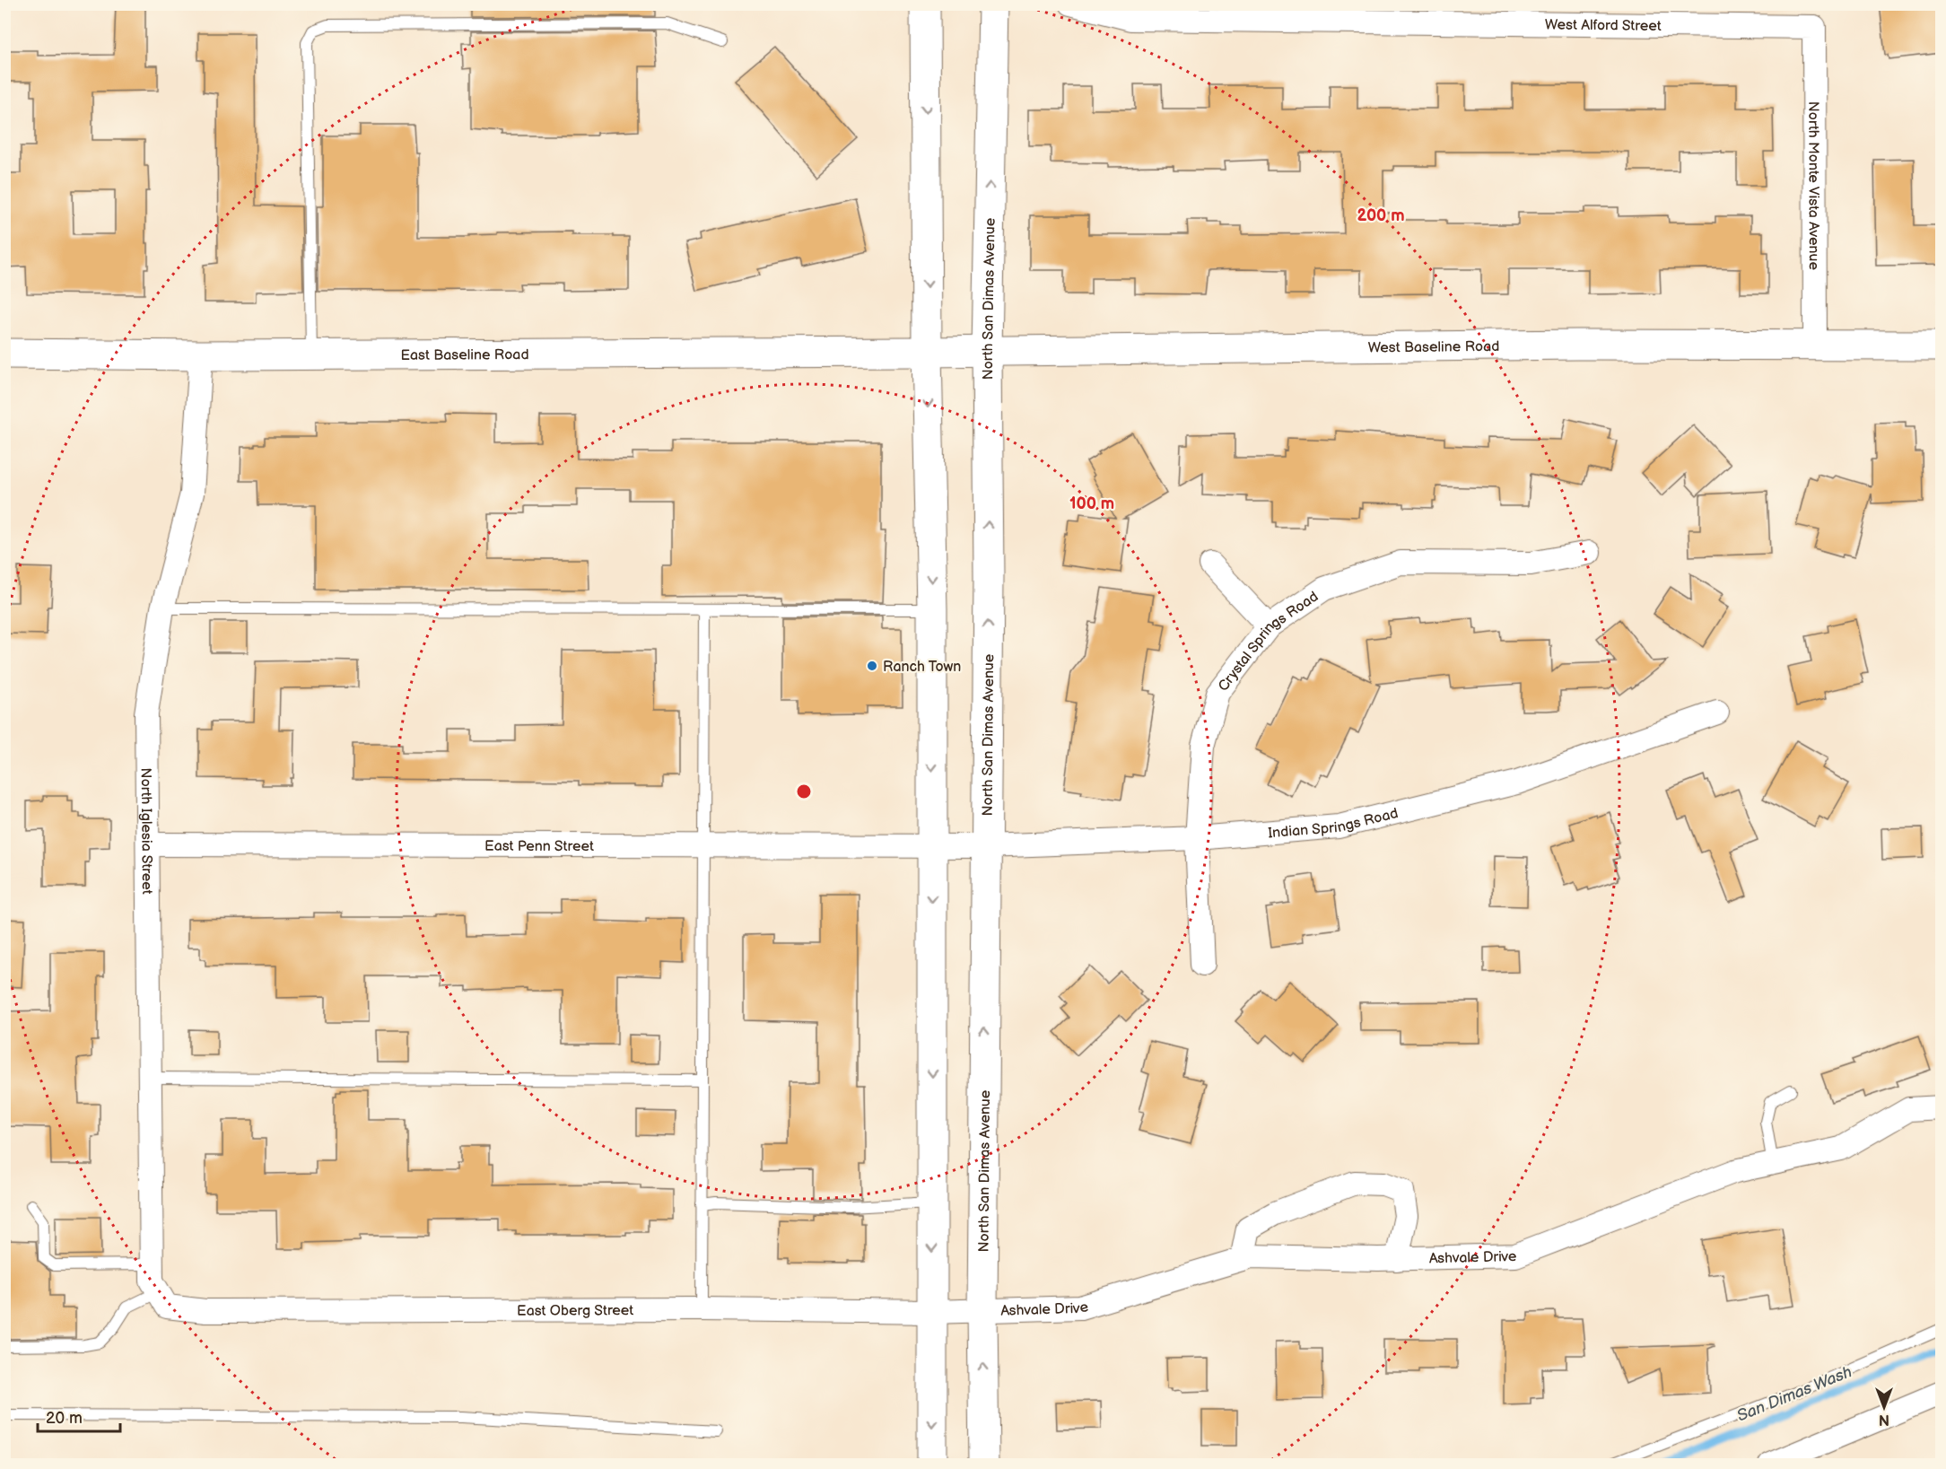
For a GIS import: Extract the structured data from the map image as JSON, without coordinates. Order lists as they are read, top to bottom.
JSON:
{
  "streets": {
    "main road": ["North San Dimas Avenue", "West Baseline Road", "East Baseline Road"],
    "street": [
      "West Alford Street",
      "North Monte Vista Avenue",
      "Crystal Springs Road",
      "Indian Springs Road",
      "North Iglesia Street",
      "East Penn Street",
      "Ashvale Drive",
      "East Oberg Street"
    ]
  },
  "crossings": [
    ["West Alford Street", "North Monte Vista Avenue"],
    ["North Monte Vista Avenue", "West Baseline Road"],
    ["North San Dimas Avenue", "West Baseline Road"],
    ["North San Dimas Avenue", "Indian Springs Road"],
    ["North San Dimas Avenue", "Ashvale Drive"],
    ["North San Dimas Avenue", "East Oberg Street"],
    ["West Baseline Road", "East Baseline Road"],
    ["East Baseline Road", "North Iglesia Street"],
    ["Crystal Springs Road", "Indian Springs Road"],
    ["Indian Springs Road", "East Penn Street"],
    ["North Iglesia Street", "East Penn Street"],
    ["North Iglesia Street", "East Oberg Street"],
    ["Ashvale Drive", "East Oberg Street"]
  ],
  "water": ["San Dimas Wash"],
  "places": ["Ranch Town"],
  "scale_bar": "20 m",
  "north": "bottom",
  "rings": ["200 m", "100 m"]
}
